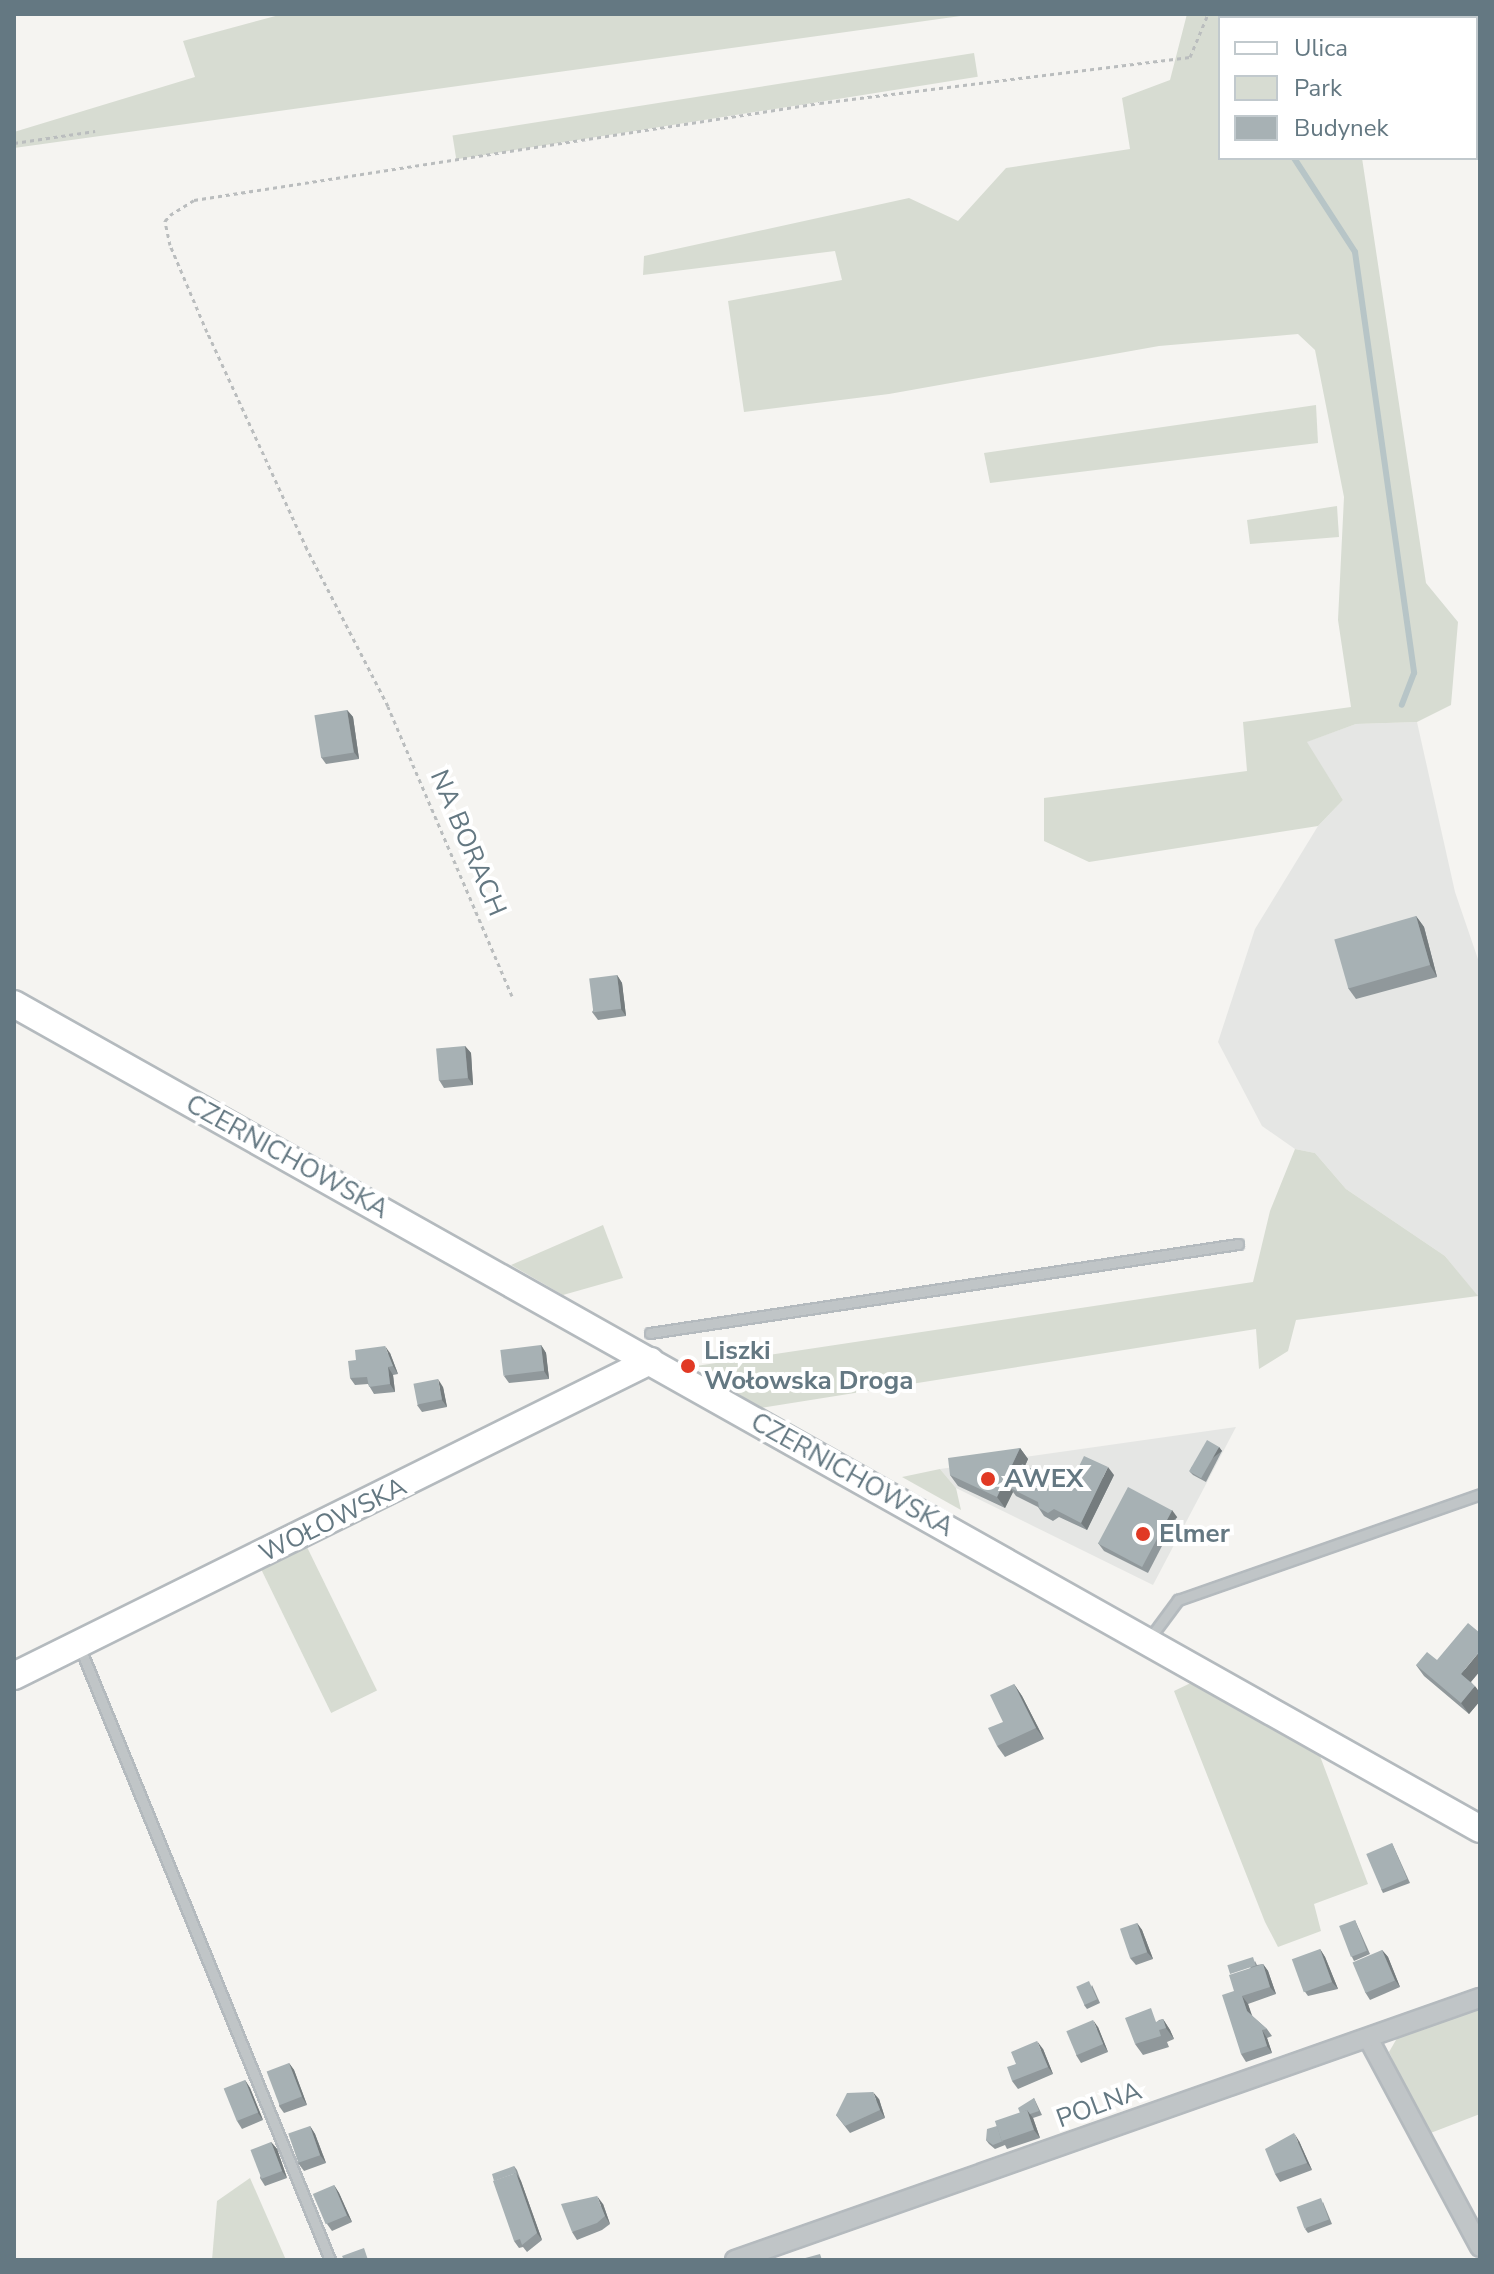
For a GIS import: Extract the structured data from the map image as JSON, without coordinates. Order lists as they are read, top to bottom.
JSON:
{
  "streets": {
    "street": ["CZERNICHOWSKA", "WOŁOWSKA", "POLNA"],
    "path": ["NA BORACH"]
  },
  "crossings": [
    ["CZERNICHOWSKA", "WOŁOWSKA"]
  ],
  "places": ["Liszki Wołowska Droga", "AWEX", "Elmer"],
  "legend": ["Ulica", "Park", "Budynek"]
}
